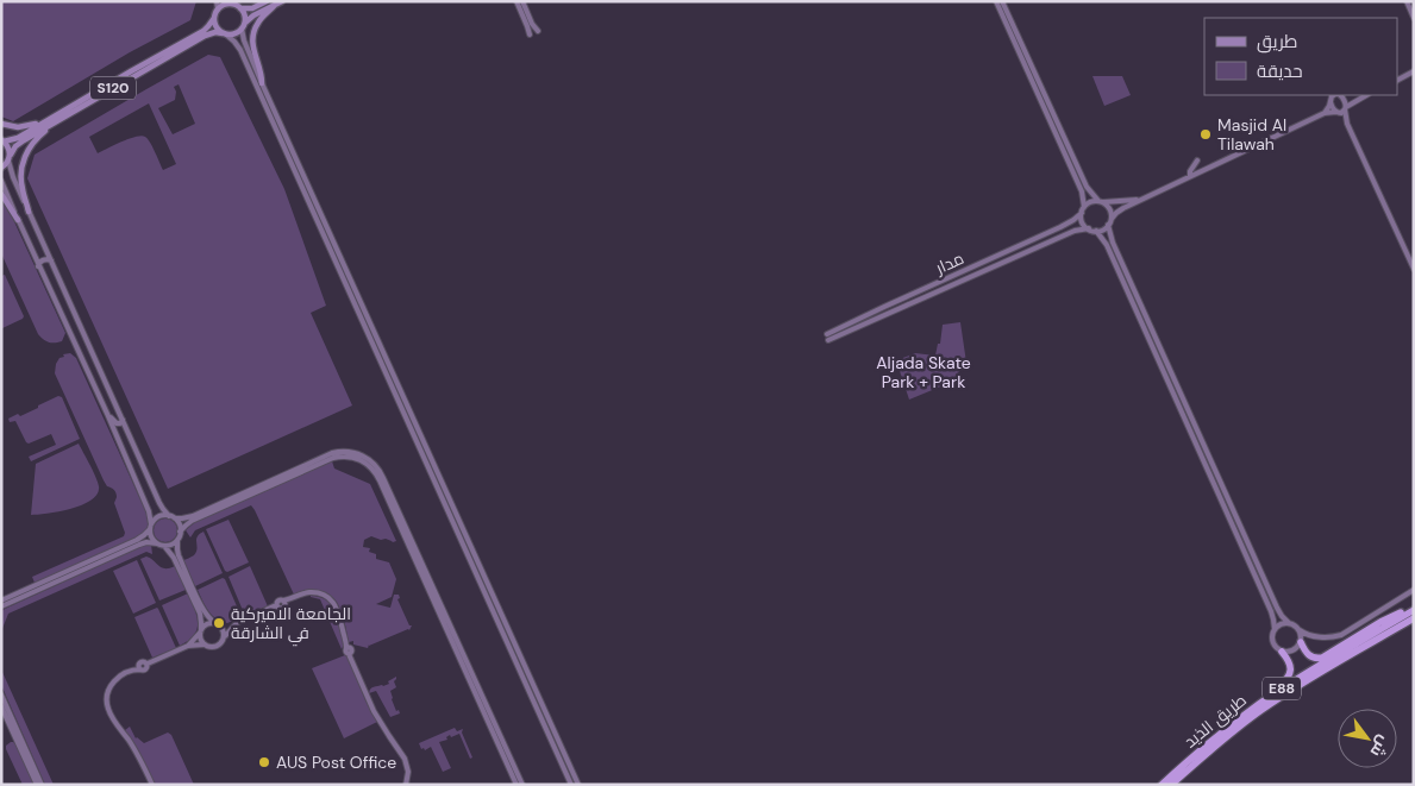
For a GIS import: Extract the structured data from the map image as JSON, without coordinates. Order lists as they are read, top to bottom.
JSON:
{
  "streets": {
    "highway": ["E88", "طريق الذيد"],
    "main road": ["S120"],
    "street": ["مدار"]
  },
  "parks": ["Aljada Skate Park + Park"],
  "places": ["Masjid Al Tilawah", "الجامعة الاميركية في الشارقة", "AUS Post Office"],
  "legend": ["طريق", "حديقة"],
  "north": "bottom right"
}
